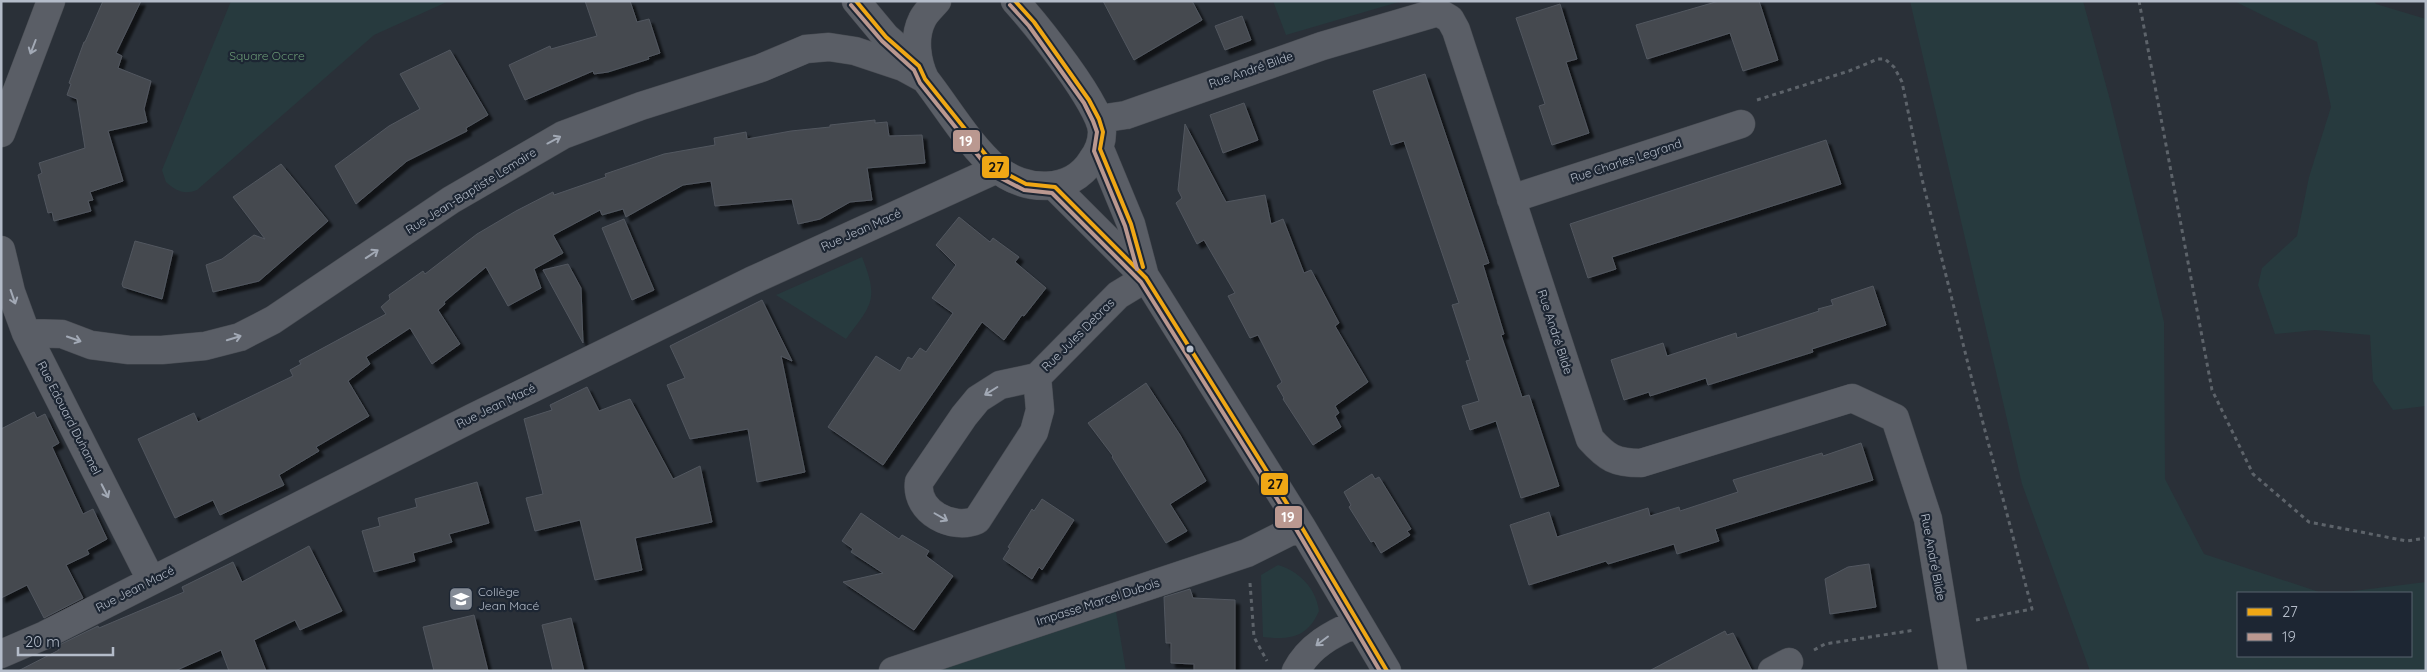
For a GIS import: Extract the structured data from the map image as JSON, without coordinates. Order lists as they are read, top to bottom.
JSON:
{
  "streets": {
    "street": [
      "Rue André Bilde",
      "Rue Charles Legrand",
      "Rue Jean-Baptiste Lemaire",
      "Rue Jean Macé",
      "Rue Jules Debras",
      "Rue Edouard Duhamel",
      "Impasse Marcel Dubois"
    ]
  },
  "crossings": [
    ["Rue André Bilde", "Rue Charles Legrand"],
    ["Rue Jean-Baptiste Lemaire", "Rue Edouard Duhamel"],
    ["Rue Jean Macé", "Rue Edouard Duhamel"]
  ],
  "one_way": ["Rue Jean-Baptiste Lemaire", "Rue Edouard Duhamel"],
  "parks": ["Square Occre"],
  "places": {
    "school or university": ["Collège Jean Macé"]
  },
  "lines": ["transit line 27", "transit line 19"],
  "legend": ["27", "19"],
  "scale_bar": "20 m"
}
